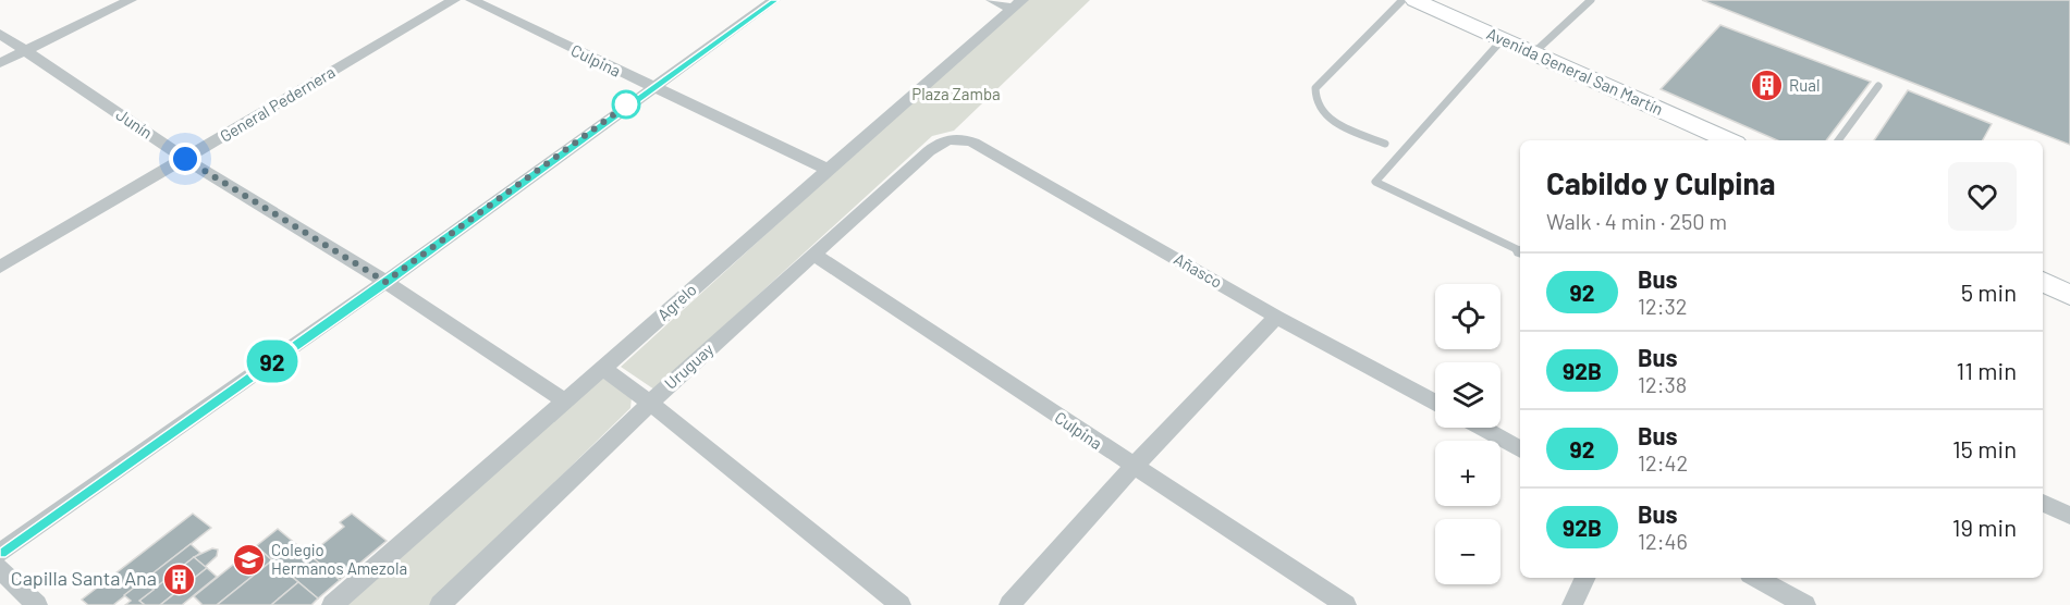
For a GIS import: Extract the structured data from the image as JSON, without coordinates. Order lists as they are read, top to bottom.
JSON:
{
  "streets": {
    "street": [
      "Culpina",
      "Avenida General San Martín",
      "General Pedernera",
      "Junín",
      "Añasco",
      "Agrelo",
      "Uruguay"
    ]
  },
  "crossings": [
    ["Culpina", "Agrelo"],
    ["Culpina", "Uruguay"],
    ["General Pedernera", "Junín"],
    ["Junín", "Agrelo"],
    ["Añasco", "Uruguay"]
  ],
  "parks": ["Plaza Zamba"],
  "places": {
    "building": ["Rual", "Capilla Santa Ana"],
    "school or university": ["Colegio Hermanos Amezola"]
  },
  "lines": ["bus line 92"],
  "page": {
    "on_map": "92",
    "heading": ["Cabildo y Culpina", "Walk · 4 min · 250 m"],
    "list": [
      {
        "mark": "92",
        "name": "Bus",
        "note": "12:32",
        "value": "5 min"
      },
      {
        "mark": "92B",
        "name": "Bus",
        "note": "12:38",
        "value": "11 min"
      },
      {
        "mark": "92",
        "name": "Bus",
        "note": "12:42",
        "value": "15 min"
      },
      {
        "mark": "92B",
        "name": "Bus",
        "note": "12:46",
        "value": "19 min"
      }
    ],
    "map_buttons": ["+", "−"]
  }
}
